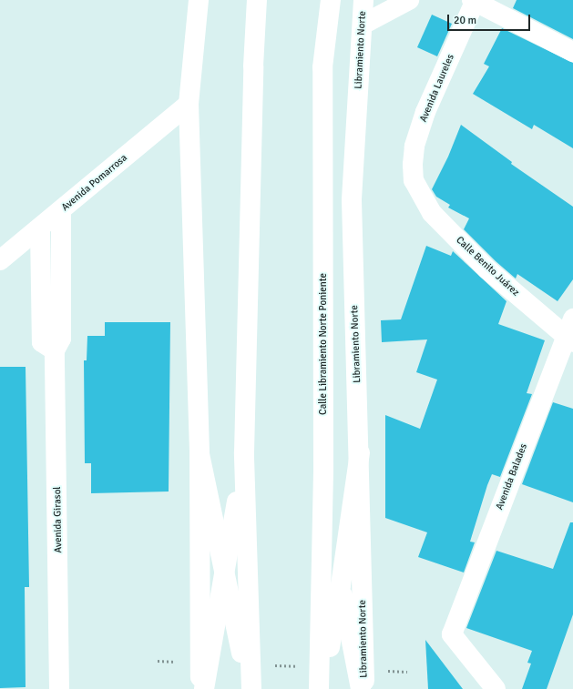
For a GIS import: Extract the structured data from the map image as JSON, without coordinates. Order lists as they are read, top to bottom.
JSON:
{
  "streets": {
    "main road": [
      "Libramiento Norte",
      "Avenida Laureles",
      "Avenida Pomarrosa",
      "Calle Benito Juárez",
      "Calle Libramiento Norte Poniente",
      "Avenida Balades",
      "Avenida Girasol"
    ]
  },
  "crossings": [
    ["Avenida Laureles", "Calle Benito Juárez"],
    ["Avenida Pomarrosa", "Avenida Girasol"],
    ["Calle Benito Juárez", "Avenida Balades"]
  ],
  "scale_bar": "20 m"
}
